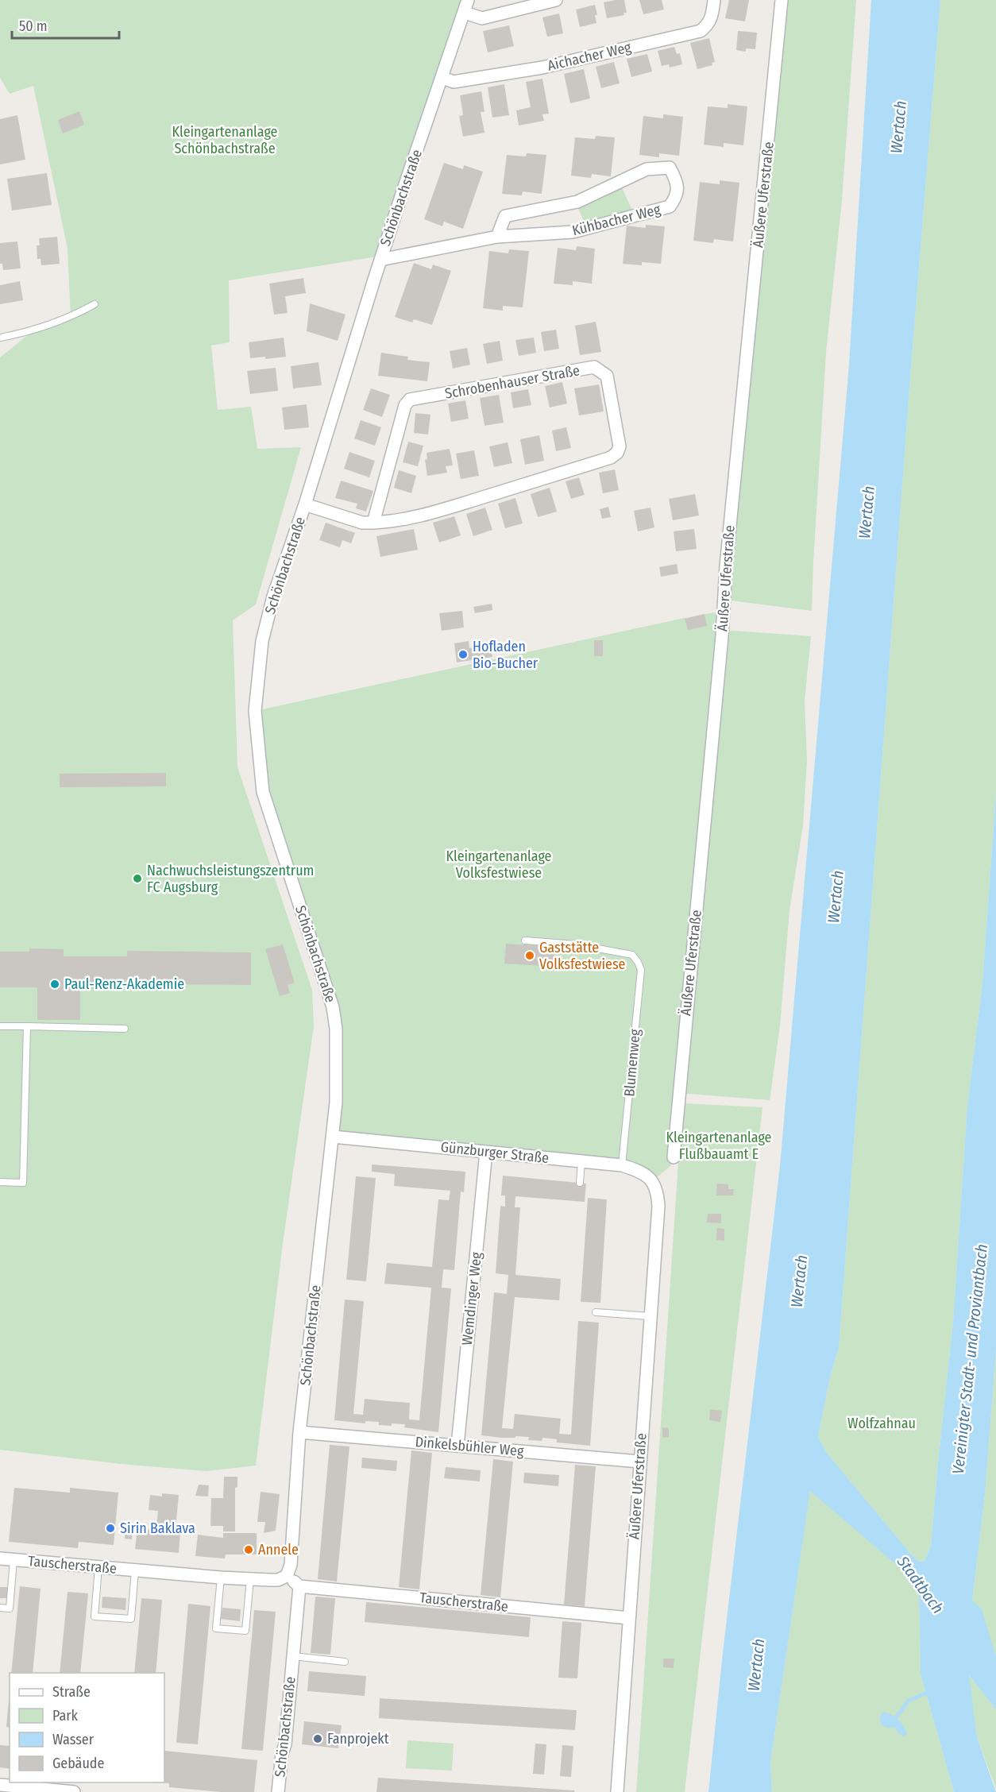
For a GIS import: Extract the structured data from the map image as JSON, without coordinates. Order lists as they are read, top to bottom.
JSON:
{
  "streets": {
    "street": [
      "Aichacher Weg",
      "Äußere Uferstraße",
      "Schönbachstraße",
      "Kühbacher Weg",
      "Schrobenhauser Straße",
      "Günzburger Straße",
      "Wemdinger Weg",
      "Dinkelsbühler Weg",
      "Tauscherstraße"
    ],
    "lane": ["Blumenweg"]
  },
  "crossings": [
    ["Aichacher Weg", "Schönbachstraße"],
    ["Äußere Uferstraße", "Günzburger Straße"],
    ["Äußere Uferstraße", "Dinkelsbühler Weg"],
    ["Äußere Uferstraße", "Tauscherstraße"],
    ["Schönbachstraße", "Kühbacher Weg"],
    ["Schönbachstraße", "Schrobenhauser Straße"],
    ["Schönbachstraße", "Günzburger Straße"],
    ["Schönbachstraße", "Dinkelsbühler Weg"],
    ["Schönbachstraße", "Tauscherstraße"],
    ["Blumenweg", "Günzburger Straße"],
    ["Günzburger Straße", "Wemdinger Weg"],
    ["Wemdinger Weg", "Dinkelsbühler Weg"]
  ],
  "water": ["Wertach", "Vereinigter Stadt- und Proviantbach", "Stadtbach"],
  "parks": [
    "Kleingartenanlage Schönbachstraße",
    "Kleingartenanlage Volksfestwiese",
    "Kleingartenanlage Flußbauamt E",
    "Wolfzahnau"
  ],
  "places": [
    "Hofladen Bio-Bucher",
    "Nachwuchsleistungszentrum FC Augsburg",
    "Gaststätte Volksfestwiese",
    "Paul-Renz-Akademie",
    "Sirin Baklava",
    "Annele",
    "Fanprojekt"
  ],
  "legend": [
    "Straße",
    "Park",
    "Wasser",
    "Gebäude"
  ],
  "scale_bar": "50 m"
}
